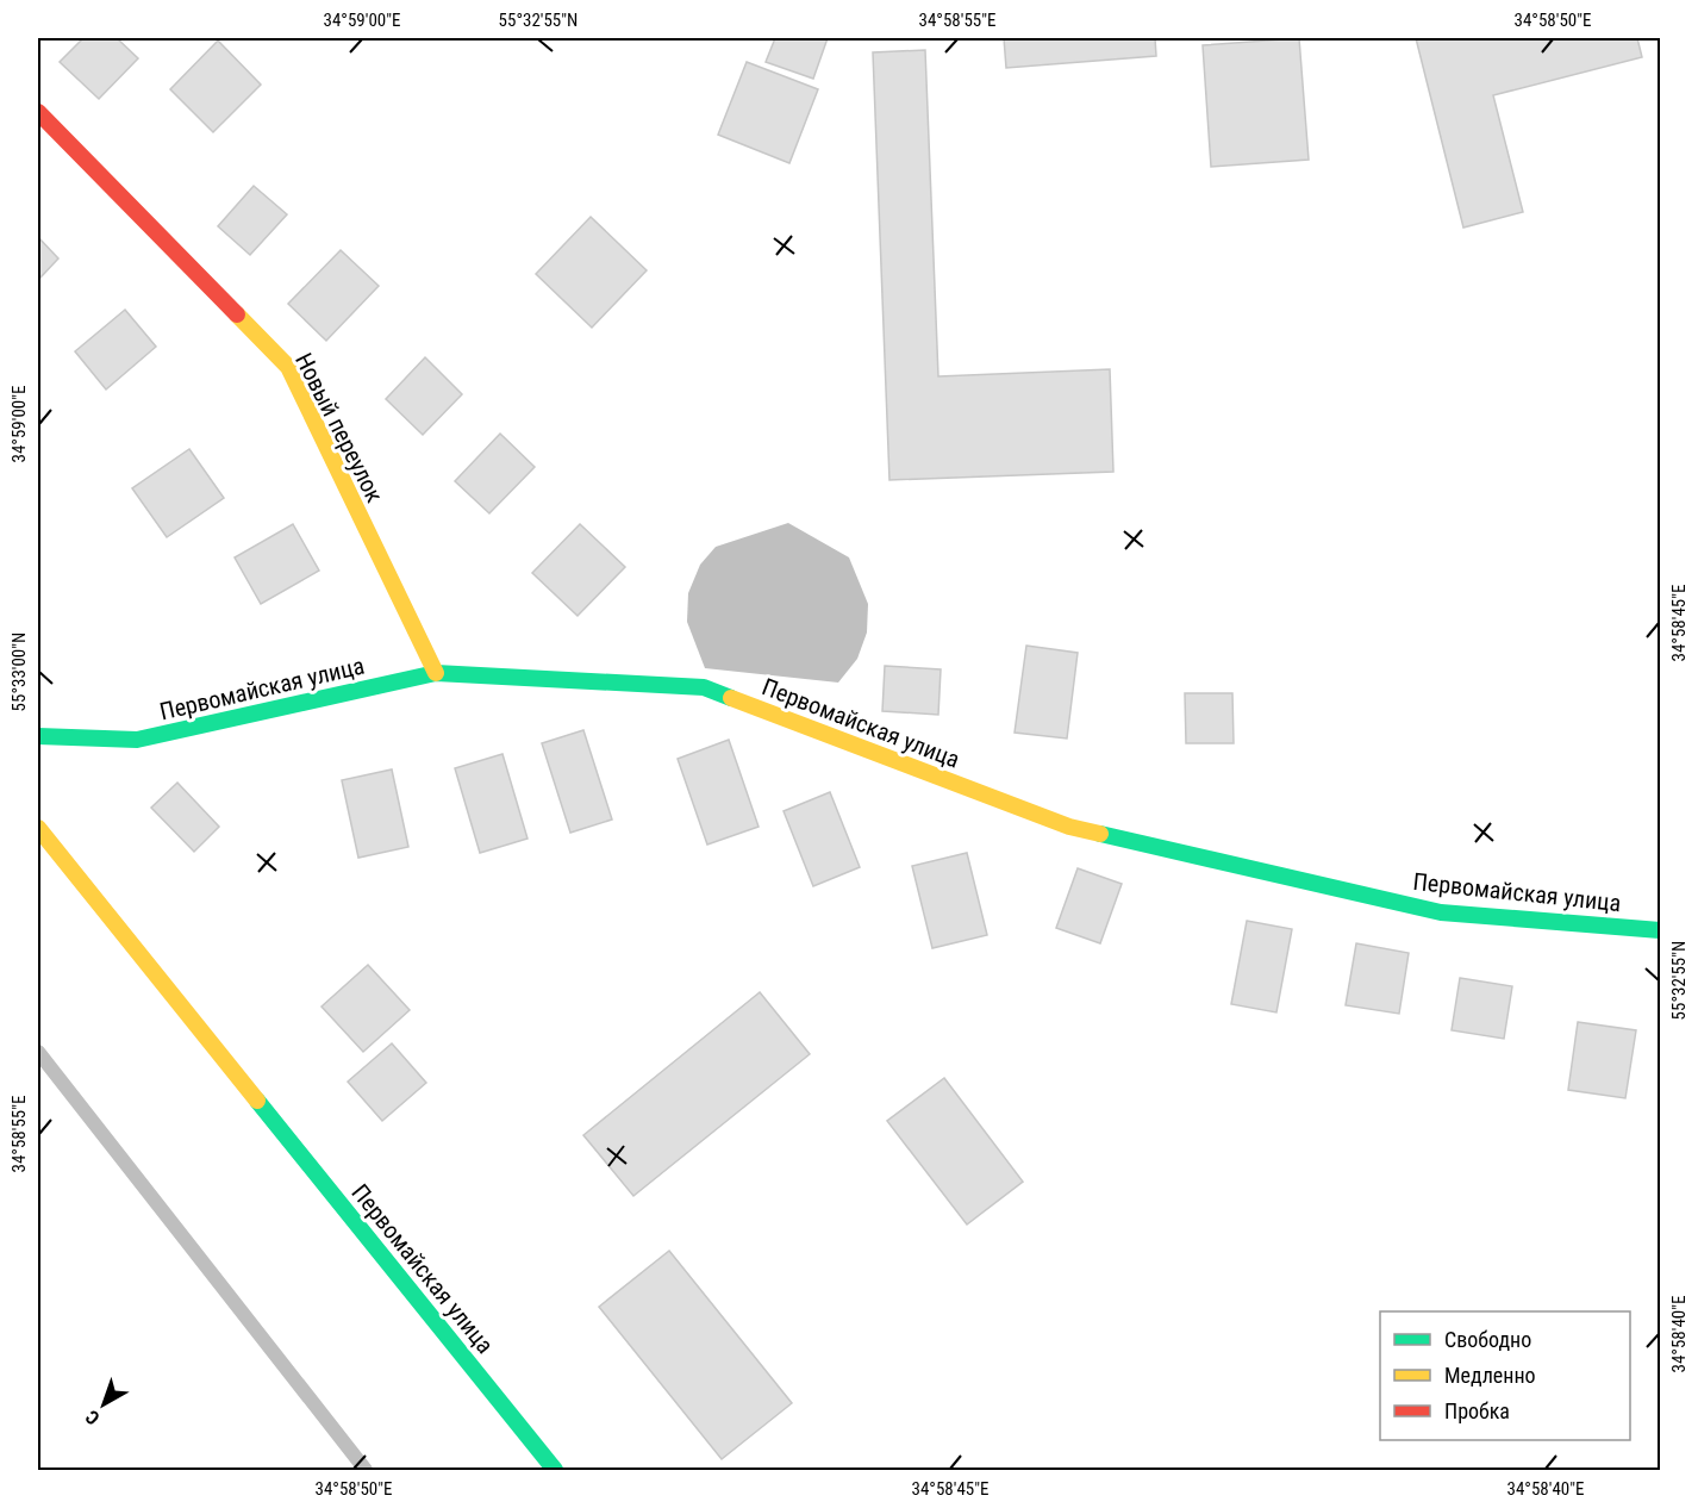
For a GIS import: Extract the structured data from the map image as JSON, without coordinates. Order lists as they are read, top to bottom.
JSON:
{
  "streets": {
    "street": ["Новый переулок", "Первомайская улица"]
  },
  "crossings": [
    ["Новый переулок", "Первомайская улица"]
  ],
  "legend": ["Свободно", "Медленно", "Пробка"],
  "north": "bottom left",
  "coordinates": [
    "34°59'00\"E",
    "55°32'55\"N",
    "34°58'55\"E",
    "34°58'50\"E",
    "34°58'45\"E",
    "55°33'00\"N",
    "34°58'40\"E"
  ]
}
